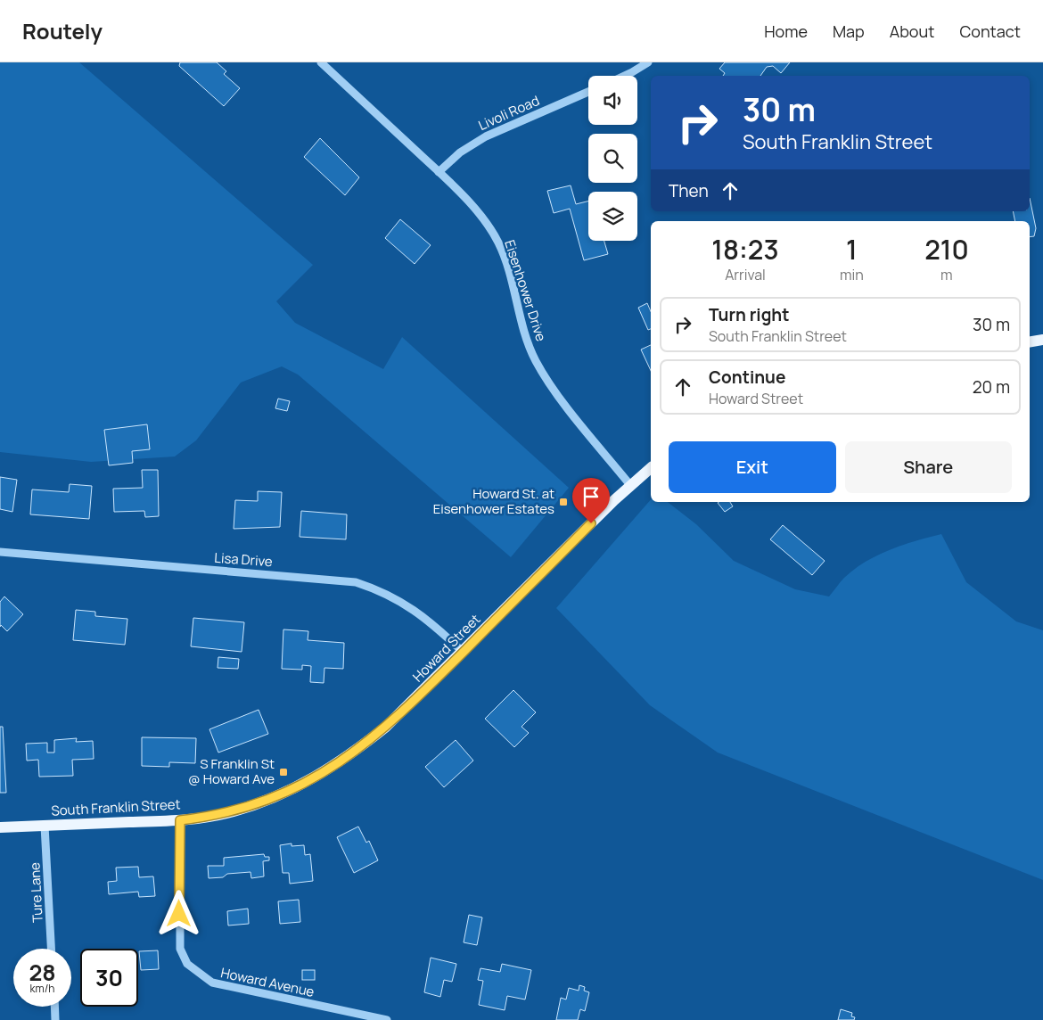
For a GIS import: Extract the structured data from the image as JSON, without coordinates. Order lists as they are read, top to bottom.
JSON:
{
  "streets": {
    "main road": ["Howard Street", "South Franklin Street"],
    "street": [
      "Livoli Road",
      "Eisenhower Drive",
      "Lisa Drive",
      "Ture Lane",
      "Howard Avenue"
    ]
  },
  "crossings": [
    ["Livoli Road", "Eisenhower Drive"],
    ["Eisenhower Drive", "Howard Street"],
    ["Lisa Drive", "Howard Street"],
    ["Howard Street", "South Franklin Street"],
    ["South Franklin Street", "Ture Lane"],
    ["South Franklin Street", "Howard Avenue"]
  ],
  "places": {
    "transit": ["Howard St. at Eisenhower Estates", "S Franklin St @ Howard Ave"]
  },
  "page": {
    "header": "Routely",
    "nav": [
      "Home",
      "Map",
      "About",
      "Contact"
    ],
    "turn": ["30 m", "South Franklin Street"],
    "then": "Then",
    "eta": [
      "18:23",
      "Arrival",
      "1",
      "min",
      "210",
      "m"
    ],
    "list": [
      {
        "name": "Turn right",
        "note": "South Franklin Street",
        "value": "30 m"
      },
      {
        "name": "Continue",
        "note": "Howard Street",
        "value": "20 m"
      }
    ],
    "buttons": ["Exit", "Share"],
    "speed": "28 km/h",
    "limit": "30"
  }
}
